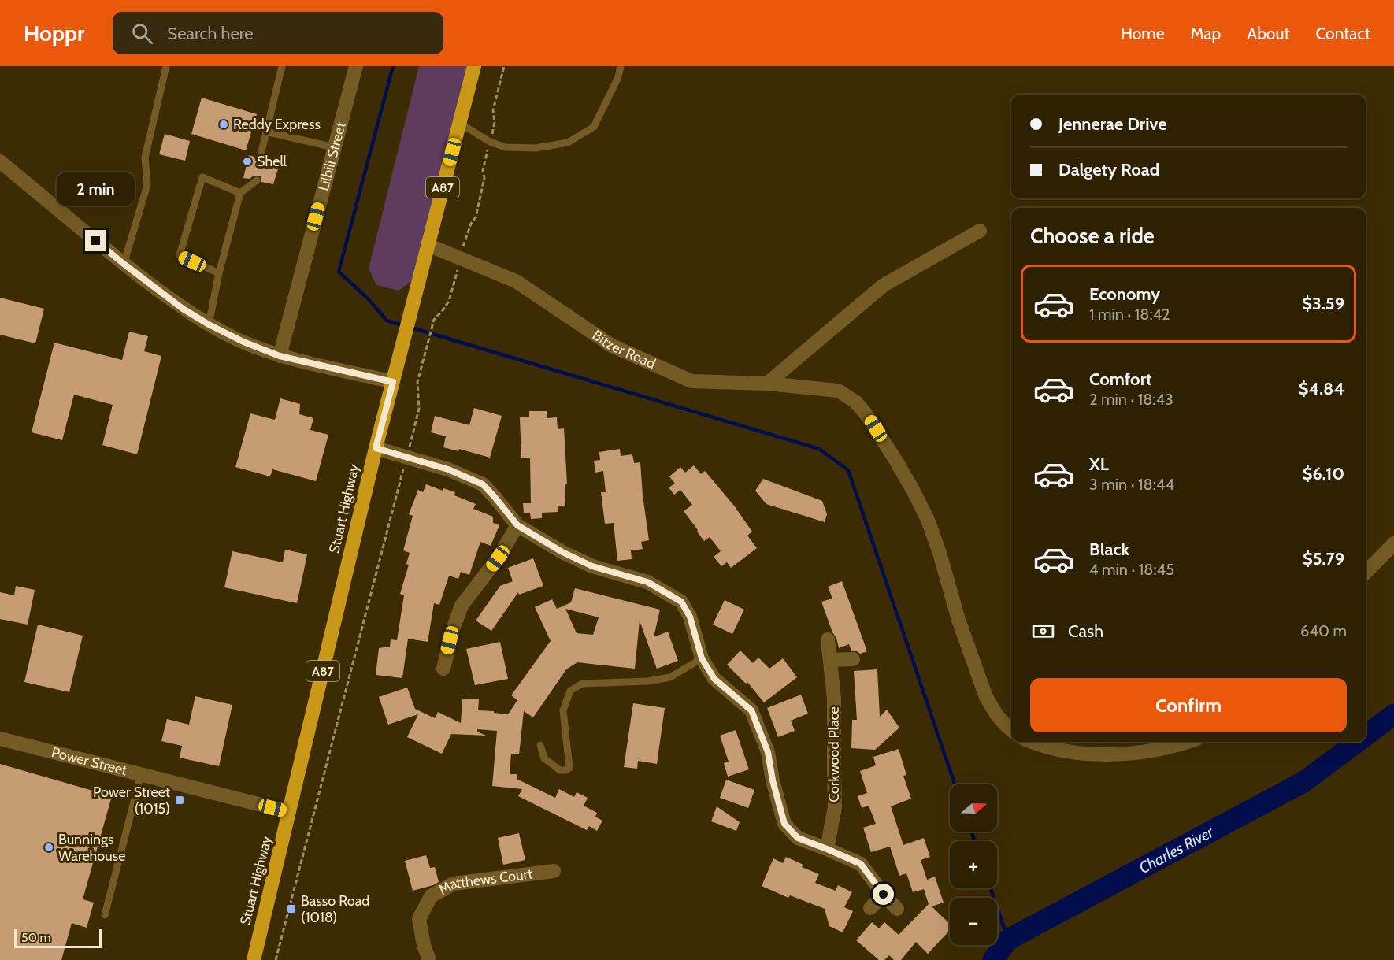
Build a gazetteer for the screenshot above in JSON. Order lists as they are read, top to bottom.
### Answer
{
  "streets": {
    "highway": ["A87", "Stuart Highway"],
    "street": [
      "Lilbili Street",
      "Bitzer Road",
      "Corkwood Place",
      "Power Street",
      "Matthews Court"
    ]
  },
  "crossings": [
    ["Bitzer Road", "Stuart Highway"],
    ["Stuart Highway", "Power Street"]
  ],
  "water": ["Charles River"],
  "places": {
    "other": ["Reddy Express", "Shell", "Bunnings Warehouse"],
    "transit": ["Power Street (1015)", "Basso Road (1018)"]
  },
  "scale_bar": "50 m",
  "north": "right",
  "page": {
    "header": "Hoppr",
    "search": "Search here",
    "nav": [
      "Home",
      "Map",
      "About",
      "Contact"
    ],
    "banner": ["Jennerae Drive", "Dalgety Road"],
    "bubble": "2 min",
    "heading": "Choose a ride",
    "list": [
      {
        "name": "Economy",
        "note": "1 min · 18:42",
        "value": "$3.59"
      },
      {
        "name": "Comfort",
        "note": "2 min · 18:43",
        "value": "$4.84"
      },
      {
        "name": "XL",
        "note": "3 min · 18:44",
        "value": "$6.10"
      },
      {
        "name": "Black",
        "note": "4 min · 18:45",
        "value": "$5.79"
      }
    ],
    "pay": ["Cash", "640 m"],
    "buttons": "Confirm",
    "map_buttons": ["+", "−"],
    "scale": "50 m"
  }
}
